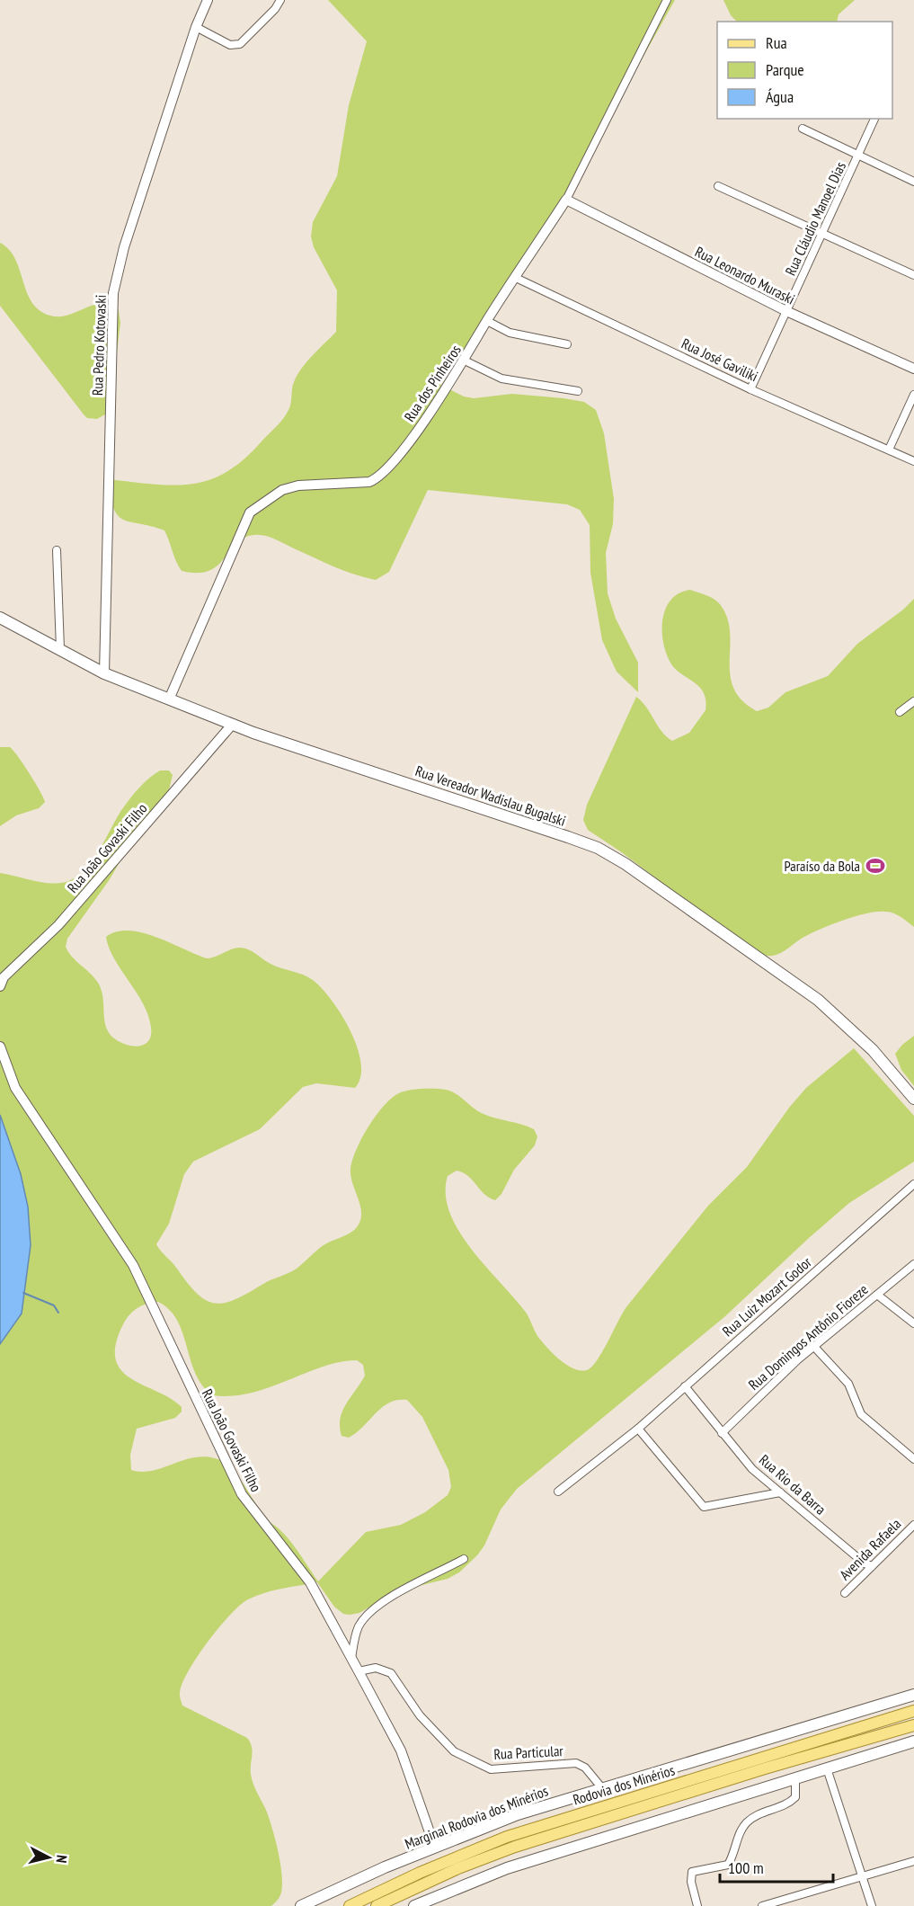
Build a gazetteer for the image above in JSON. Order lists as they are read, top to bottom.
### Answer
{
  "streets": {
    "main road": ["Rua Vereador Wadislau Bugalski", "Rodovia dos Minérios", "Marginal Rodovia dos Minérios"],
    "street": [
      "Rua Cláudio Manoel Dias",
      "Rua Leonardo Muraski",
      "Rua Pedro Kotovaski",
      "Rua José Gaviliki",
      "Rua dos Pinheiros",
      "Rua João Govaski Filho",
      "Rua Luiz Mozart Godor",
      "Rua Domingos Antônio Fioreze",
      "Rua Rio da Barra",
      "Avenida Rafaela",
      "Rua Particular"
    ]
  },
  "crossings": [
    ["Rua Cláudio Manoel Dias", "Rua Leonardo Muraski"],
    ["Rua Cláudio Manoel Dias", "Rua José Gaviliki"],
    ["Rua Leonardo Muraski", "Rua dos Pinheiros"],
    ["Rua Pedro Kotovaski", "Rua Vereador Wadislau Bugalski"],
    ["Rua José Gaviliki", "Rua dos Pinheiros"],
    ["Rua dos Pinheiros", "Rua Vereador Wadislau Bugalski"],
    ["Rua Vereador Wadislau Bugalski", "Rua João Govaski Filho"],
    ["Rua João Govaski Filho", "Rua Particular"],
    ["Rua João Govaski Filho", "Marginal Rodovia dos Minérios"],
    ["Rua Luiz Mozart Godor", "Rua Rio da Barra"],
    ["Rua Domingos Antônio Fioreze", "Rua Rio da Barra"],
    ["Rua Rio da Barra", "Avenida Rafaela"],
    ["Rua Particular", "Marginal Rodovia dos Minérios"]
  ],
  "places": {
    "sports": ["Paraíso da Bola"]
  },
  "legend": ["Rua", "Parque", "Água"],
  "scale_bar": "100 m",
  "north": "right"
}
